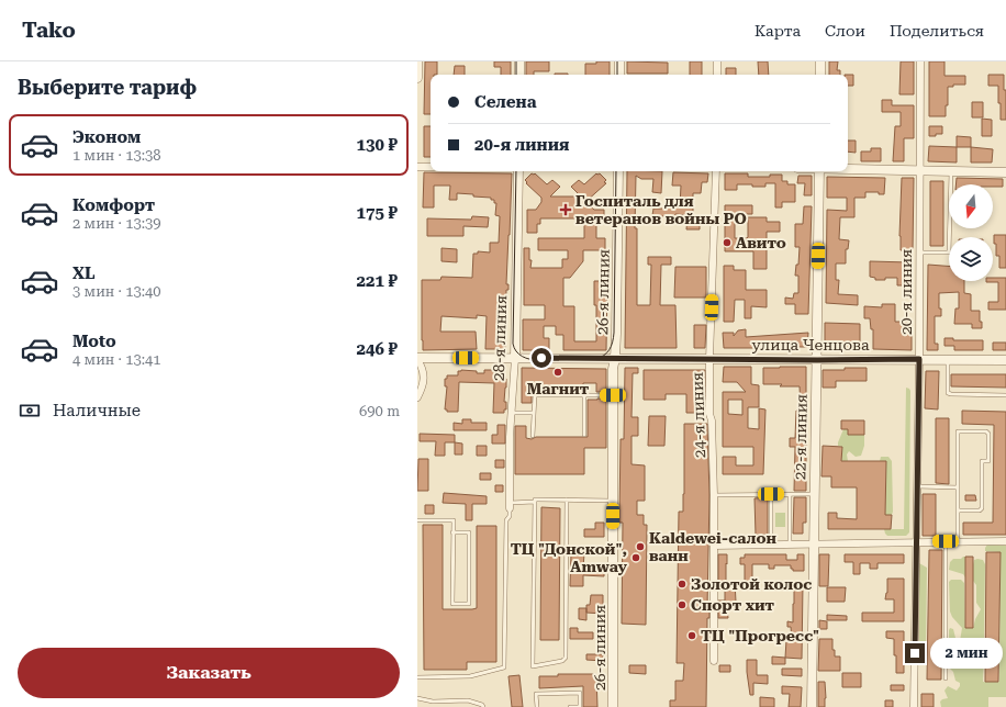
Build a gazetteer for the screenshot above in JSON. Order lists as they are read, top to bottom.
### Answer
{
  "streets": {
    "street": [
      "26-я линия",
      "20-я линия",
      "28-я линия",
      "улица Ченцова",
      "24-я линия",
      "22-я линия"
    ]
  },
  "crossings": [
    ["26-я линия", "улица Ченцова"],
    ["20-я линия", "улица Ченцова"],
    ["28-я линия", "улица Ченцова"],
    ["улица Ченцова", "24-я линия"],
    ["улица Ченцова", "22-я линия"]
  ],
  "places": {
    "health": ["Госпиталь для ветеранов войны РО"],
    "other": [
      "Авито",
      "Магнит",
      "Kaldewei-салон ванн",
      "ТЦ \"Донской\", Amway",
      "Золотой колос",
      "Спорт хит",
      "ТЦ \"Прогресс\""
    ]
  },
  "north": "bottom",
  "page": {
    "header": "Tako",
    "nav": ["Карта", "Слои", "Поделиться"],
    "heading": "Выберите тариф",
    "banner": ["Селена", "20-я линия"],
    "list": [
      {
        "name": "Эконом",
        "note": "1 мин · 13:38",
        "value": "130 ₽"
      },
      {
        "name": "Комфорт",
        "note": "2 мин · 13:39",
        "value": "175 ₽"
      },
      {
        "name": "XL",
        "note": "3 мин · 13:40",
        "value": "221 ₽"
      },
      {
        "name": "Moto",
        "note": "4 мин · 13:41",
        "value": "246 ₽"
      }
    ],
    "pay": ["Наличные", "690 m"],
    "bubble": "2 мин",
    "buttons": "Заказать"
  }
}
